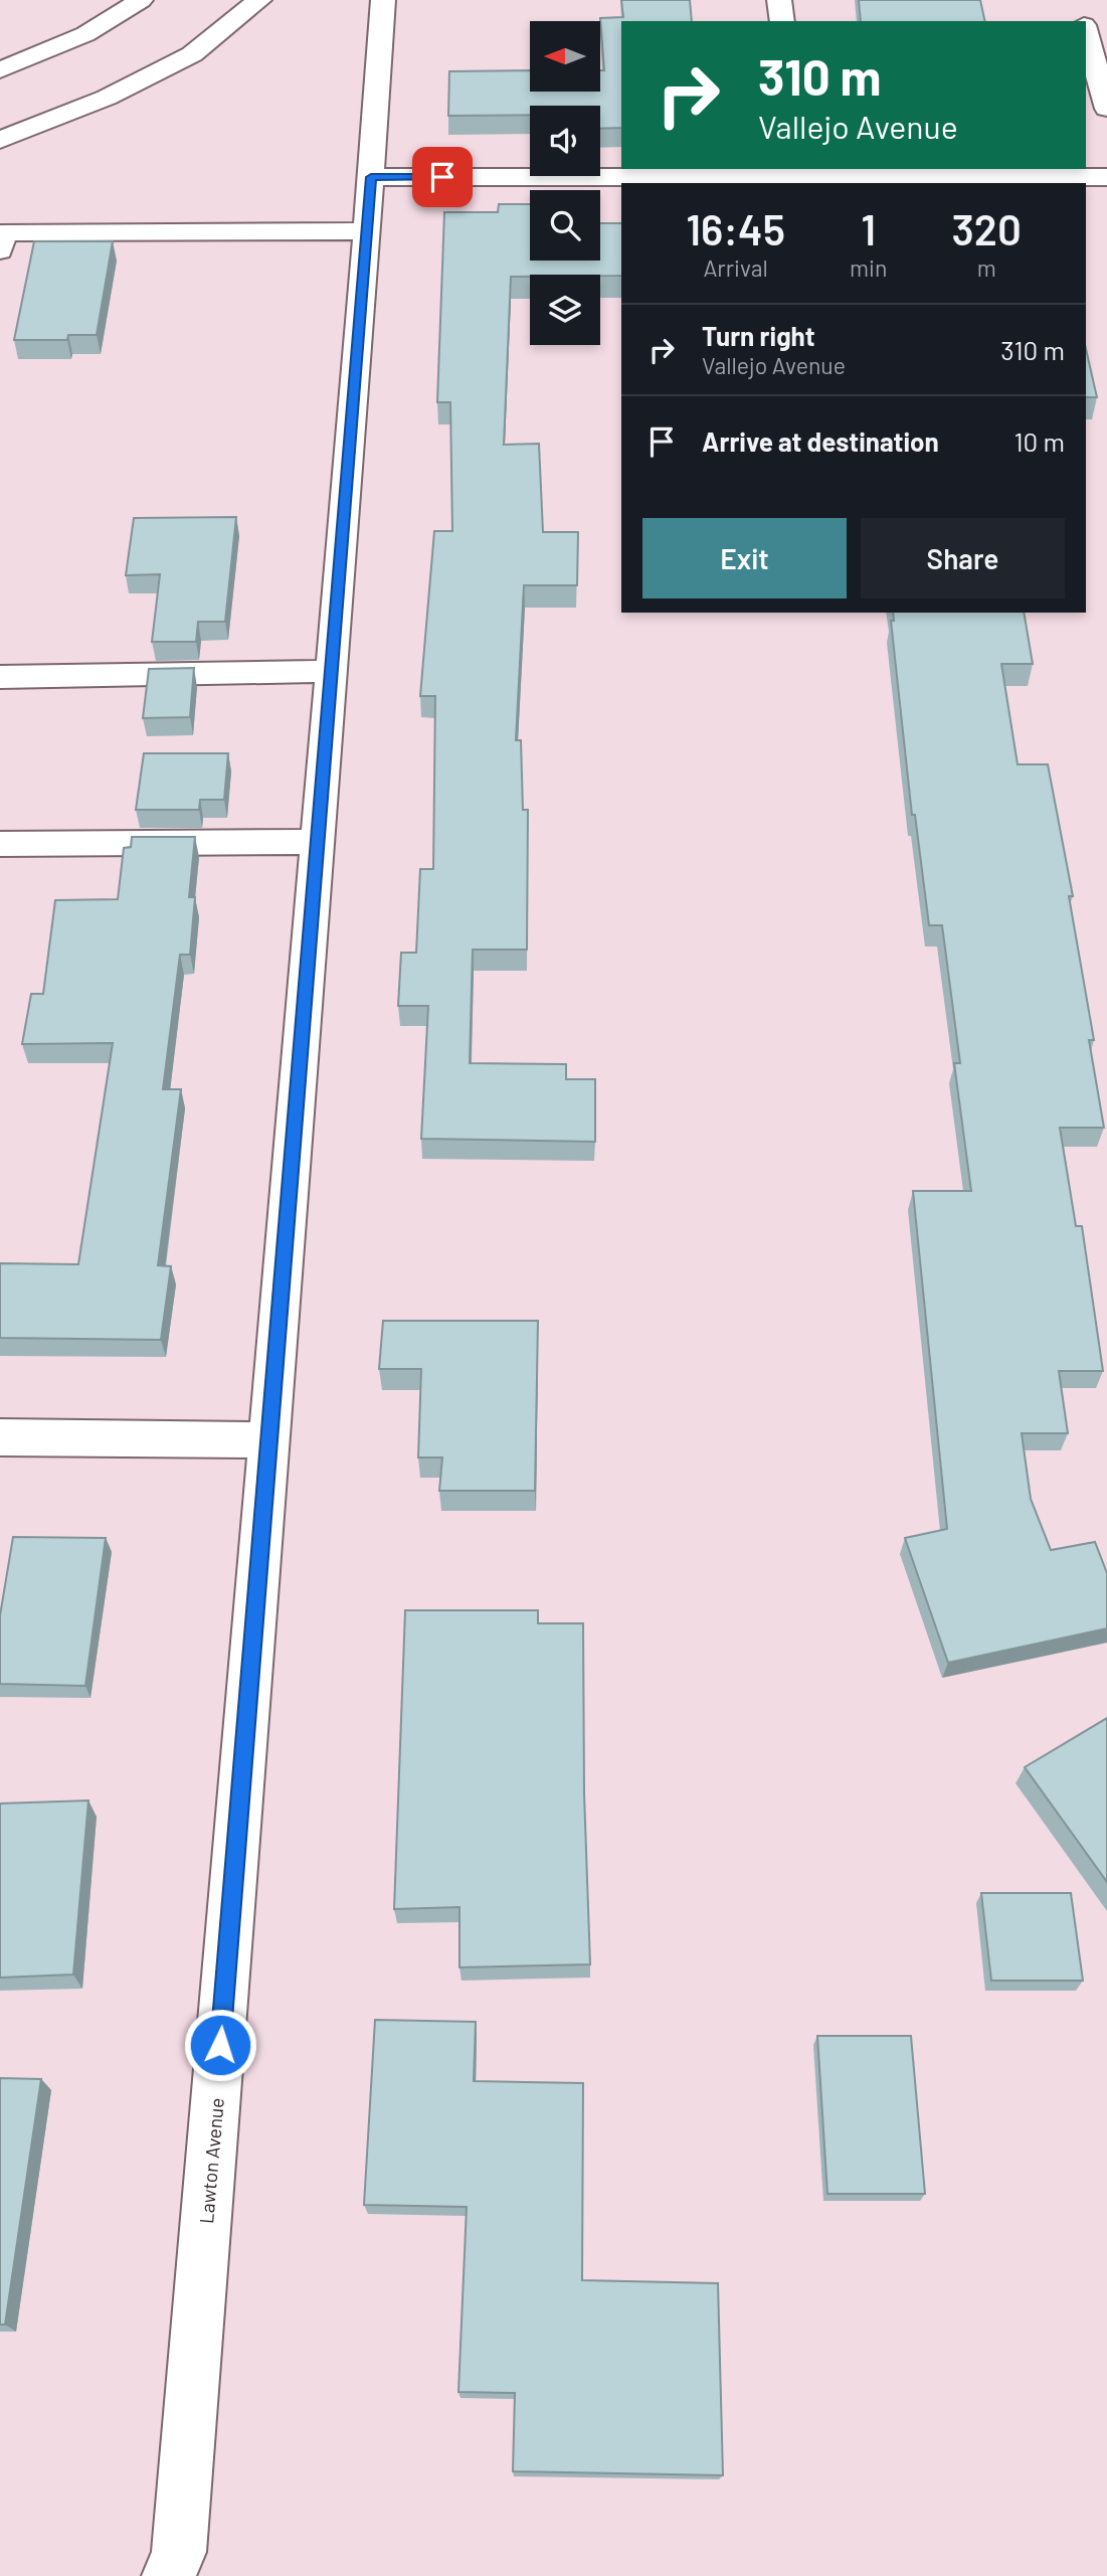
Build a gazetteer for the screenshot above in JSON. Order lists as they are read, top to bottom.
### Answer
{
  "streets": {
    "street": ["Lawton Avenue"]
  },
  "north": "left",
  "page": {
    "turn": ["310 m", "Vallejo Avenue"],
    "eta": [
      "16:45",
      "Arrival",
      "1",
      "min",
      "320",
      "m"
    ],
    "list": [
      {
        "name": "Turn right",
        "note": "Vallejo Avenue",
        "value": "310 m"
      },
      {
        "name": "Arrive at destination",
        "value": "10 m"
      }
    ],
    "buttons": ["Exit", "Share"]
  }
}
